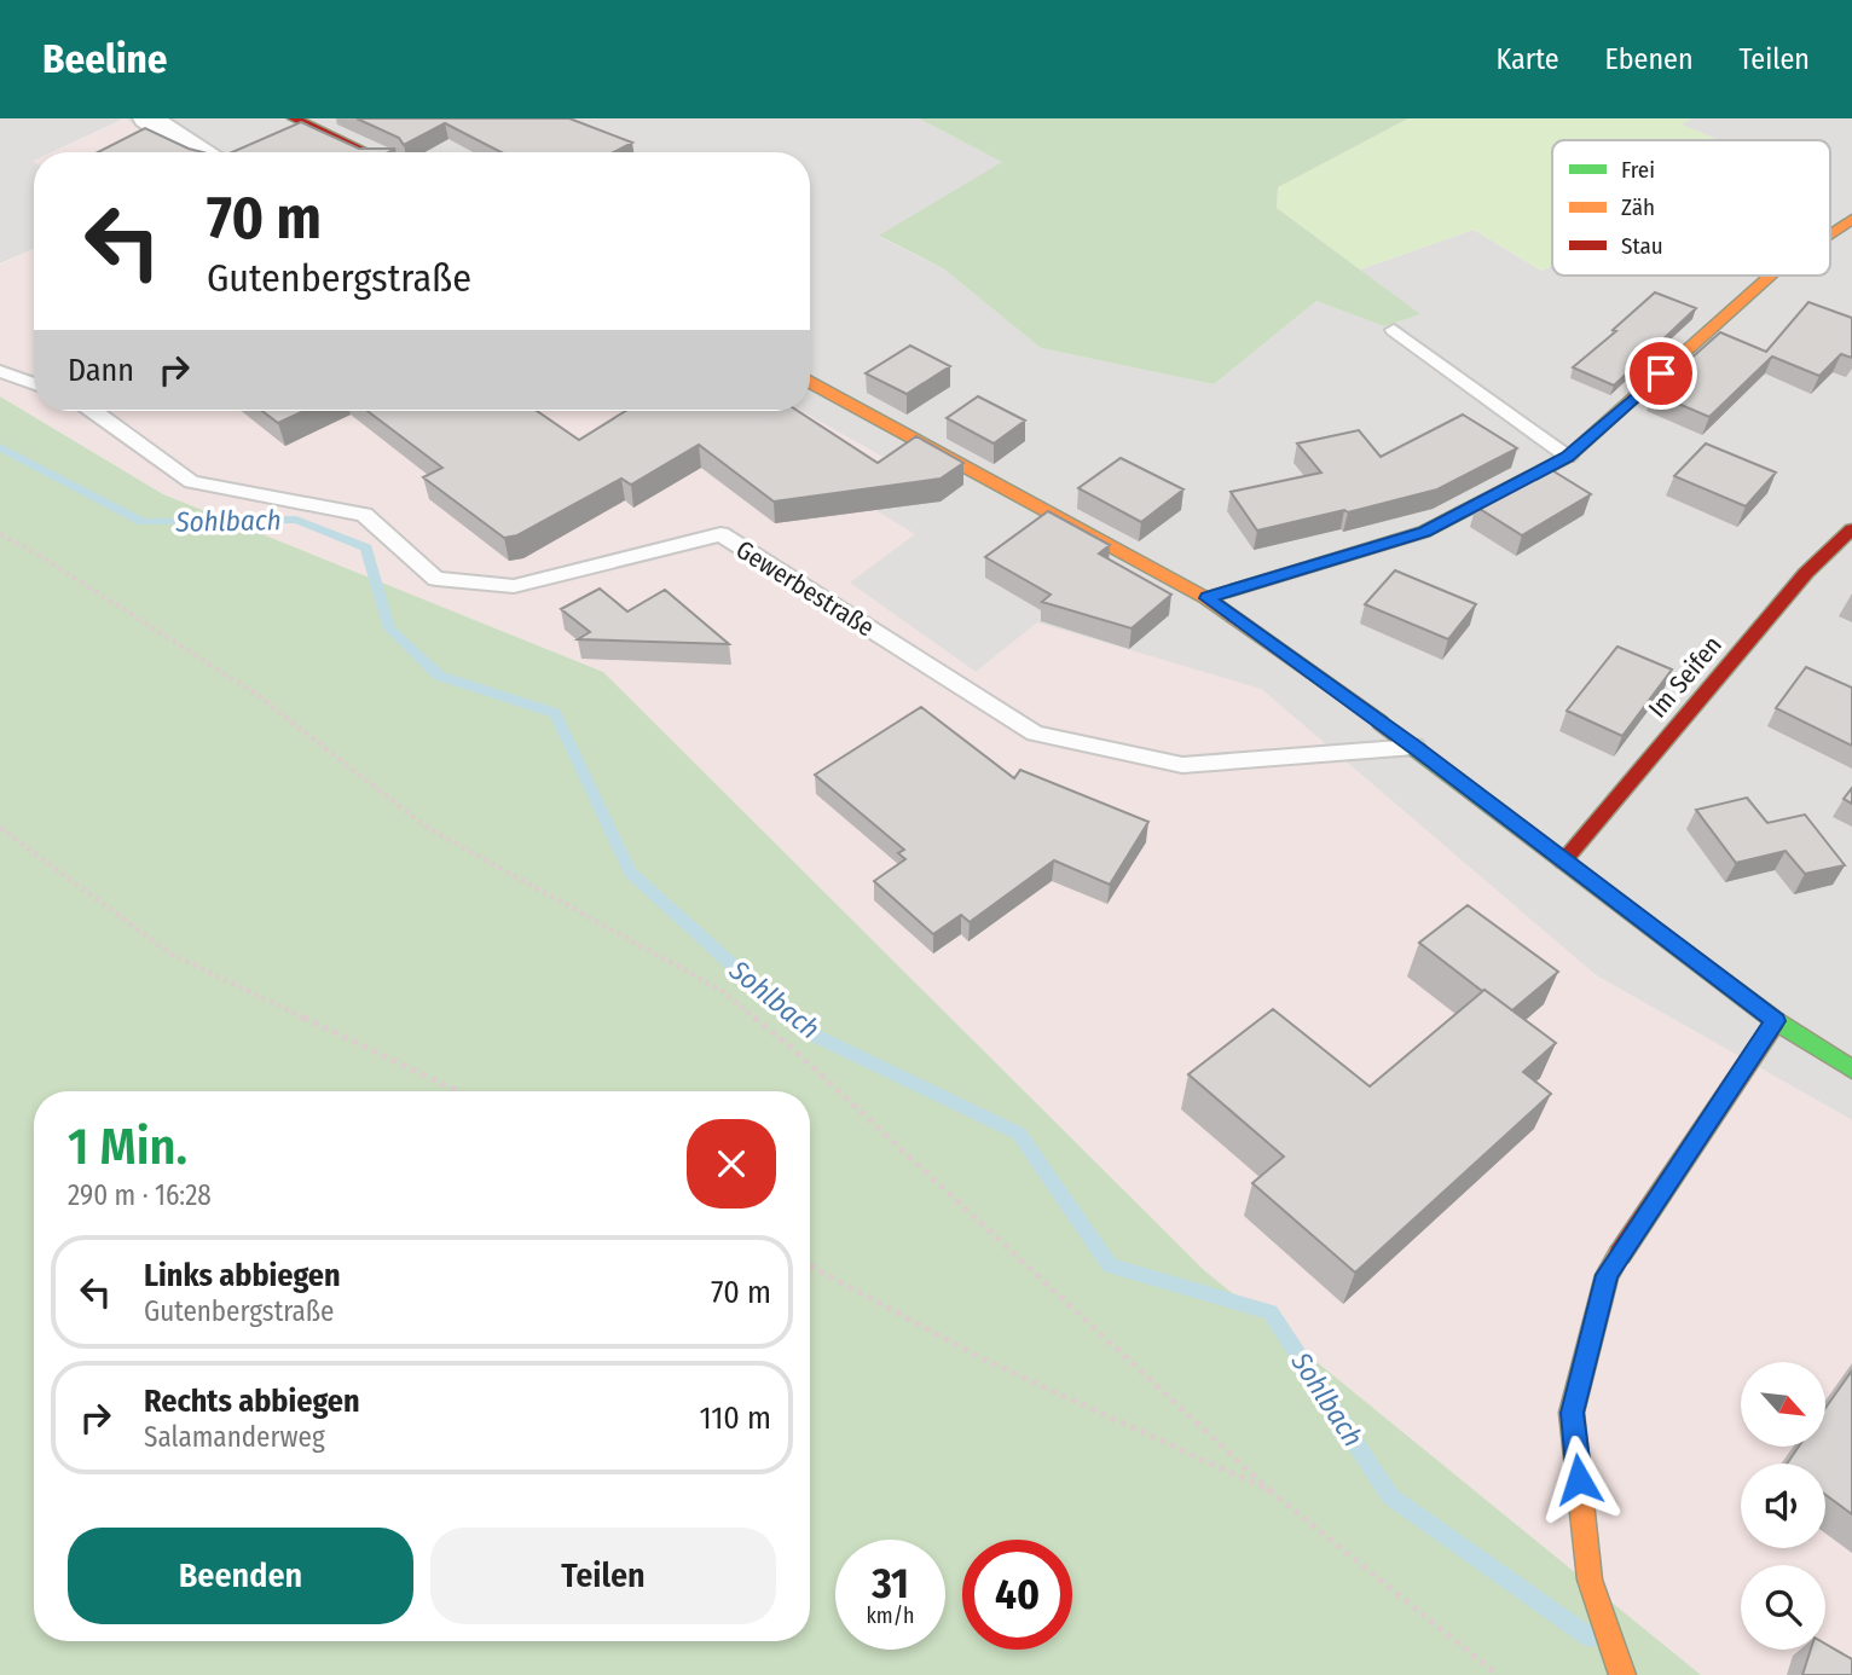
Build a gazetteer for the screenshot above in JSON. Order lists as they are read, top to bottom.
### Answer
{
  "streets": {
    "street": ["Im Seifen"],
    "lane": ["Gewerbestraße"]
  },
  "water": ["Sohlbach"],
  "legend": ["Frei", "Zäh", "Stau"],
  "north": "bottom right",
  "page": {
    "header": "Beeline",
    "nav": ["Karte", "Ebenen", "Teilen"],
    "turn": ["70 m", "Gutenbergstraße"],
    "then": "Dann",
    "heading": ["1 Min.", "290 m · 16:28"],
    "list": [
      {
        "name": "Links abbiegen",
        "note": "Gutenbergstraße",
        "value": "70 m"
      },
      {
        "name": "Rechts abbiegen",
        "note": "Salamanderweg",
        "value": "110 m"
      }
    ],
    "buttons": ["Beenden", "Teilen"],
    "speed": "31 km/h",
    "limit": "40"
  }
}
